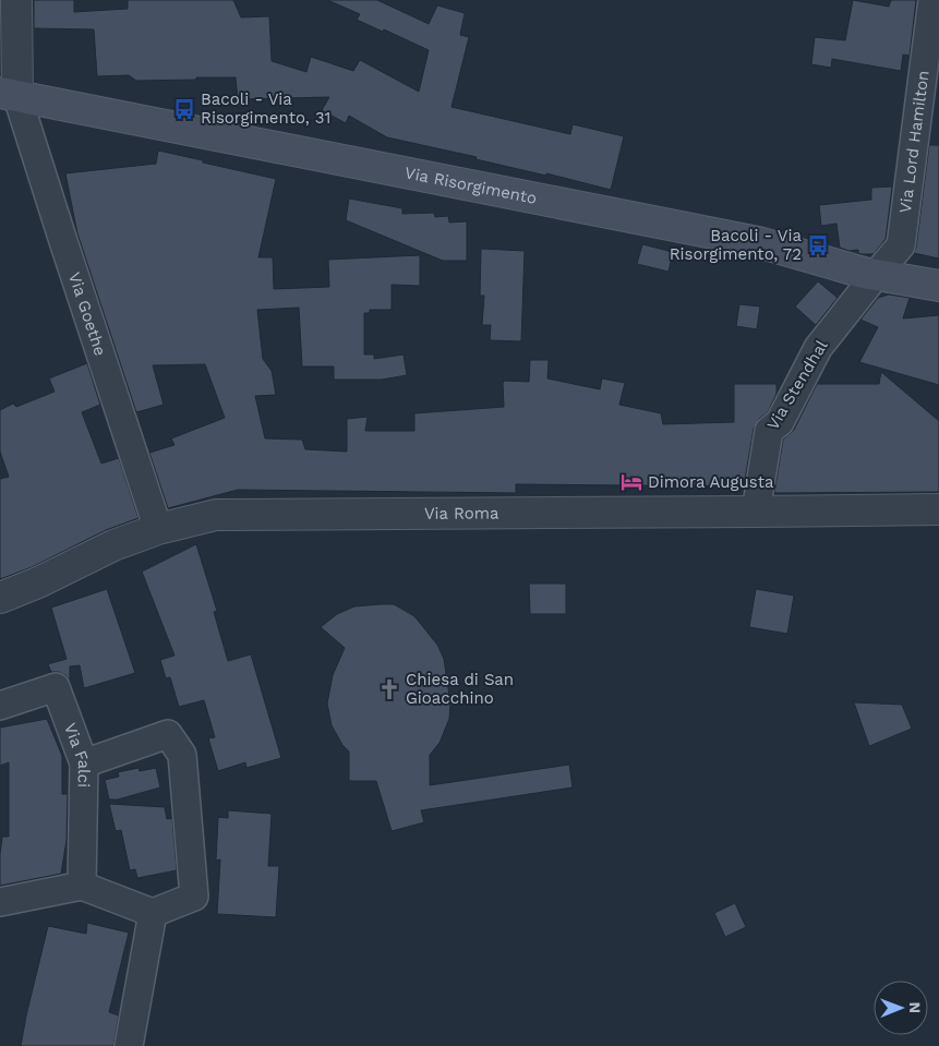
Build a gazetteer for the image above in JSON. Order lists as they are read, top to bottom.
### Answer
{
  "streets": {
    "main road": ["Via Risorgimento"],
    "street": [
      "Via Lord Hamilton",
      "Via Goethe",
      "Via Stendhal",
      "Via Roma",
      "Via Falci"
    ]
  },
  "crossings": [
    ["Via Lord Hamilton", "Via Risorgimento"],
    ["Via Lord Hamilton", "Via Stendhal"],
    ["Via Risorgimento", "Via Goethe"],
    ["Via Risorgimento", "Via Stendhal"],
    ["Via Goethe", "Via Roma"],
    ["Via Stendhal", "Via Roma"]
  ],
  "places": {
    "bus stop": ["Bacoli - Via Risorgimento, 31", "Bacoli - Via Risorgimento, 72"],
    "hotel": ["Dimora Augusta"],
    "church": ["Chiesa di San Gioacchino"]
  },
  "north": "right"
}
